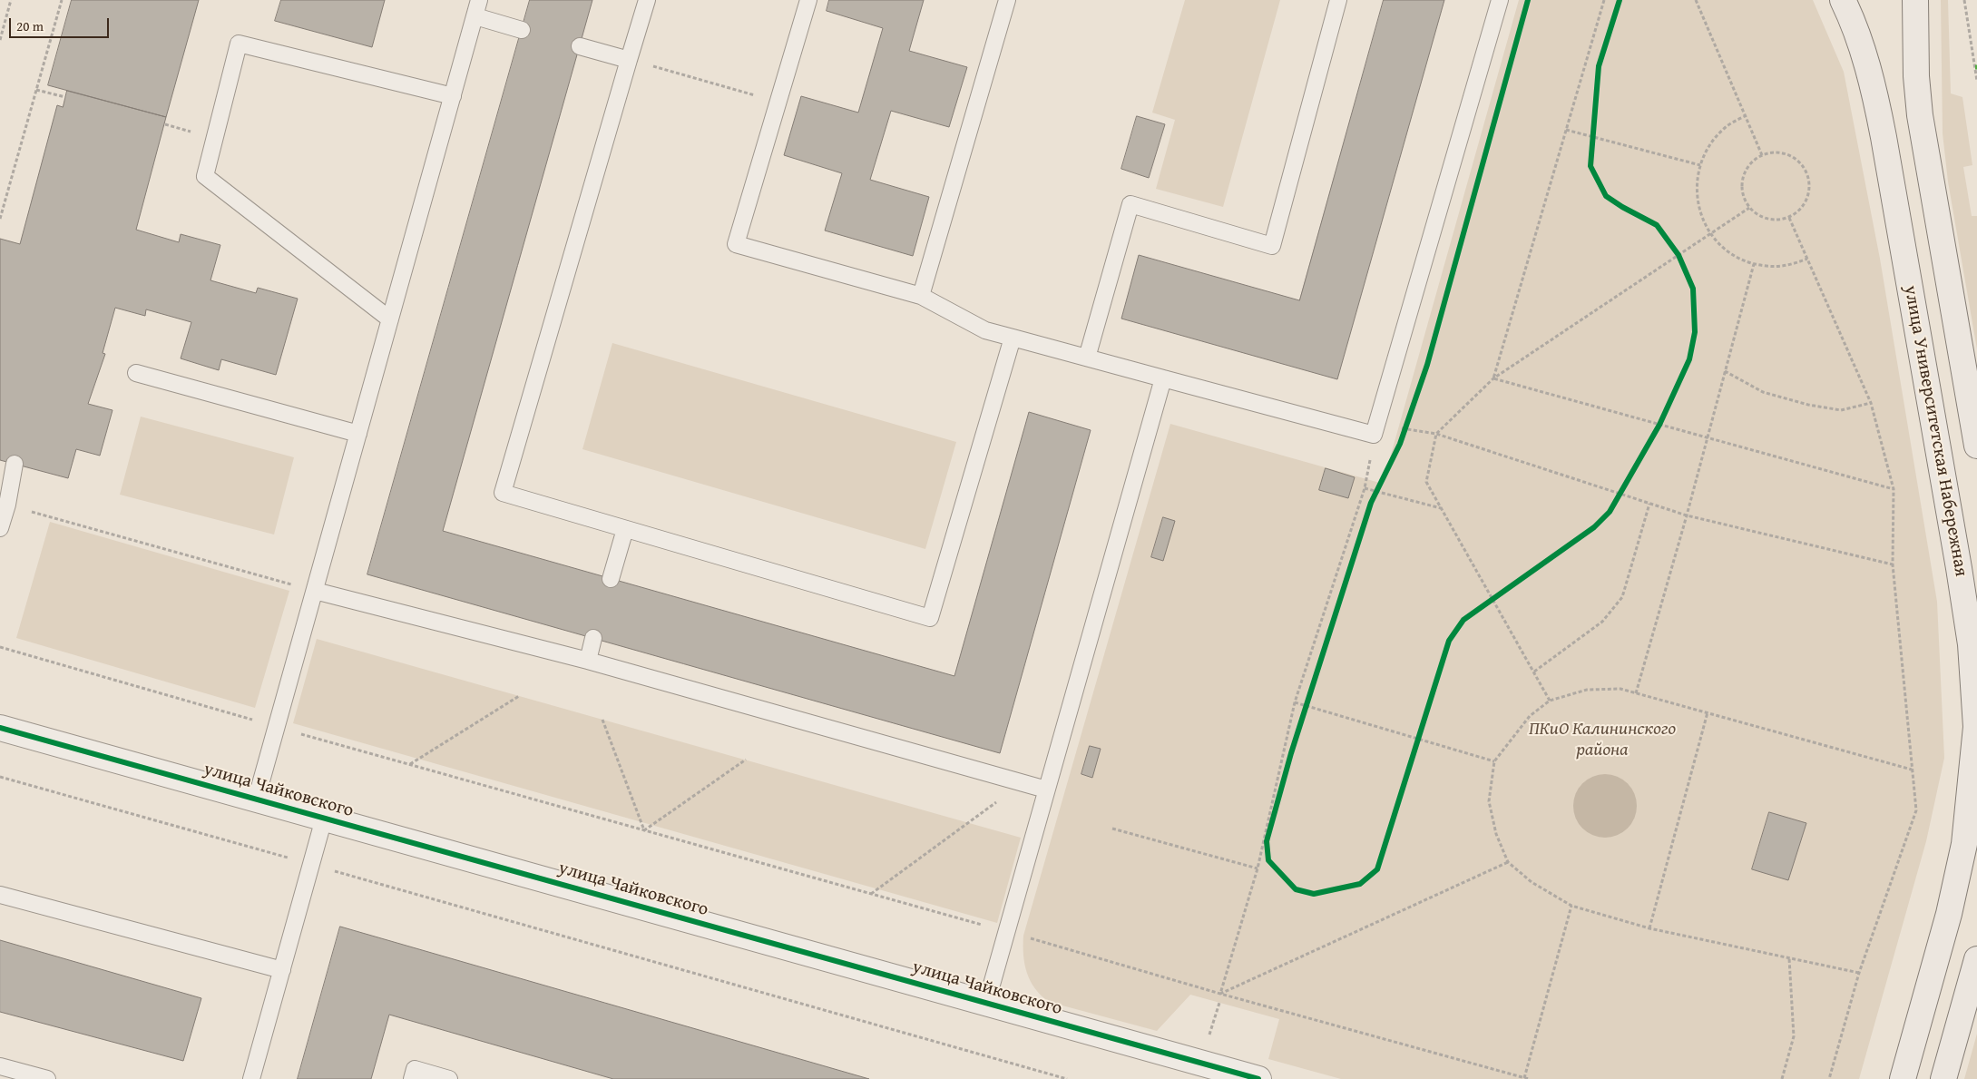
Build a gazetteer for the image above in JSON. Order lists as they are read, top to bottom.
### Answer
{
  "streets": {
    "main road": ["улица Университетская Набережная"],
    "street": ["улица Чайковского"]
  },
  "parks": ["ПКиО Калининского района"],
  "scale_bar": "20 m"
}
